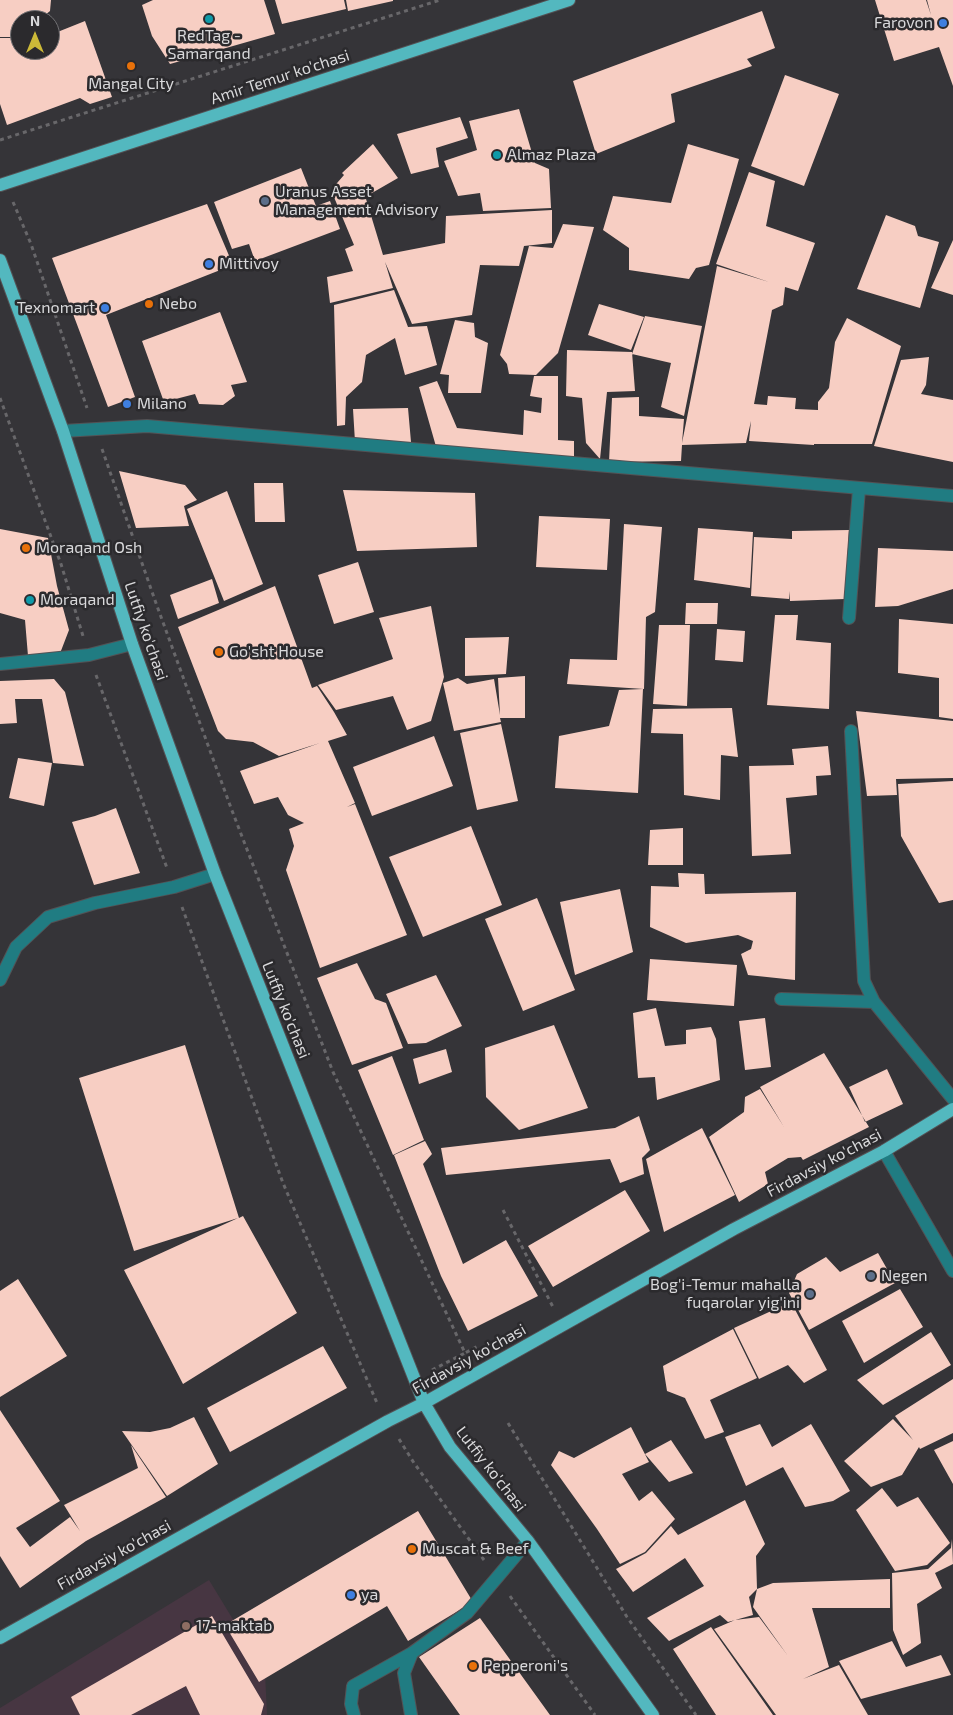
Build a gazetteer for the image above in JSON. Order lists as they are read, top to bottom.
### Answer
{
  "streets": {
    "main road": ["Amir Temur ko'chasi", "Lutfiy ko'chasi", "Firdavsiy ko'chasi"]
  },
  "crossings": [
    ["Lutfiy ko'chasi", "Firdavsiy ko'chasi"]
  ],
  "places": [
    "RedTag - Samarqand",
    "Farovon",
    "Mangal City",
    "Almaz Plaza",
    "Uranus Asset Management Advisory",
    "Mittivoy",
    "Nebo",
    "Texnomart",
    "Milano",
    "Moraqand Osh",
    "Moraqand",
    "Go'sht House",
    "Negen",
    "Bog'i-Temur mahalla fuqarolar yig'ini",
    "Muscat & Beef",
    "ya",
    "17-maktab",
    "Pepperoni's"
  ],
  "north": "top"
}
